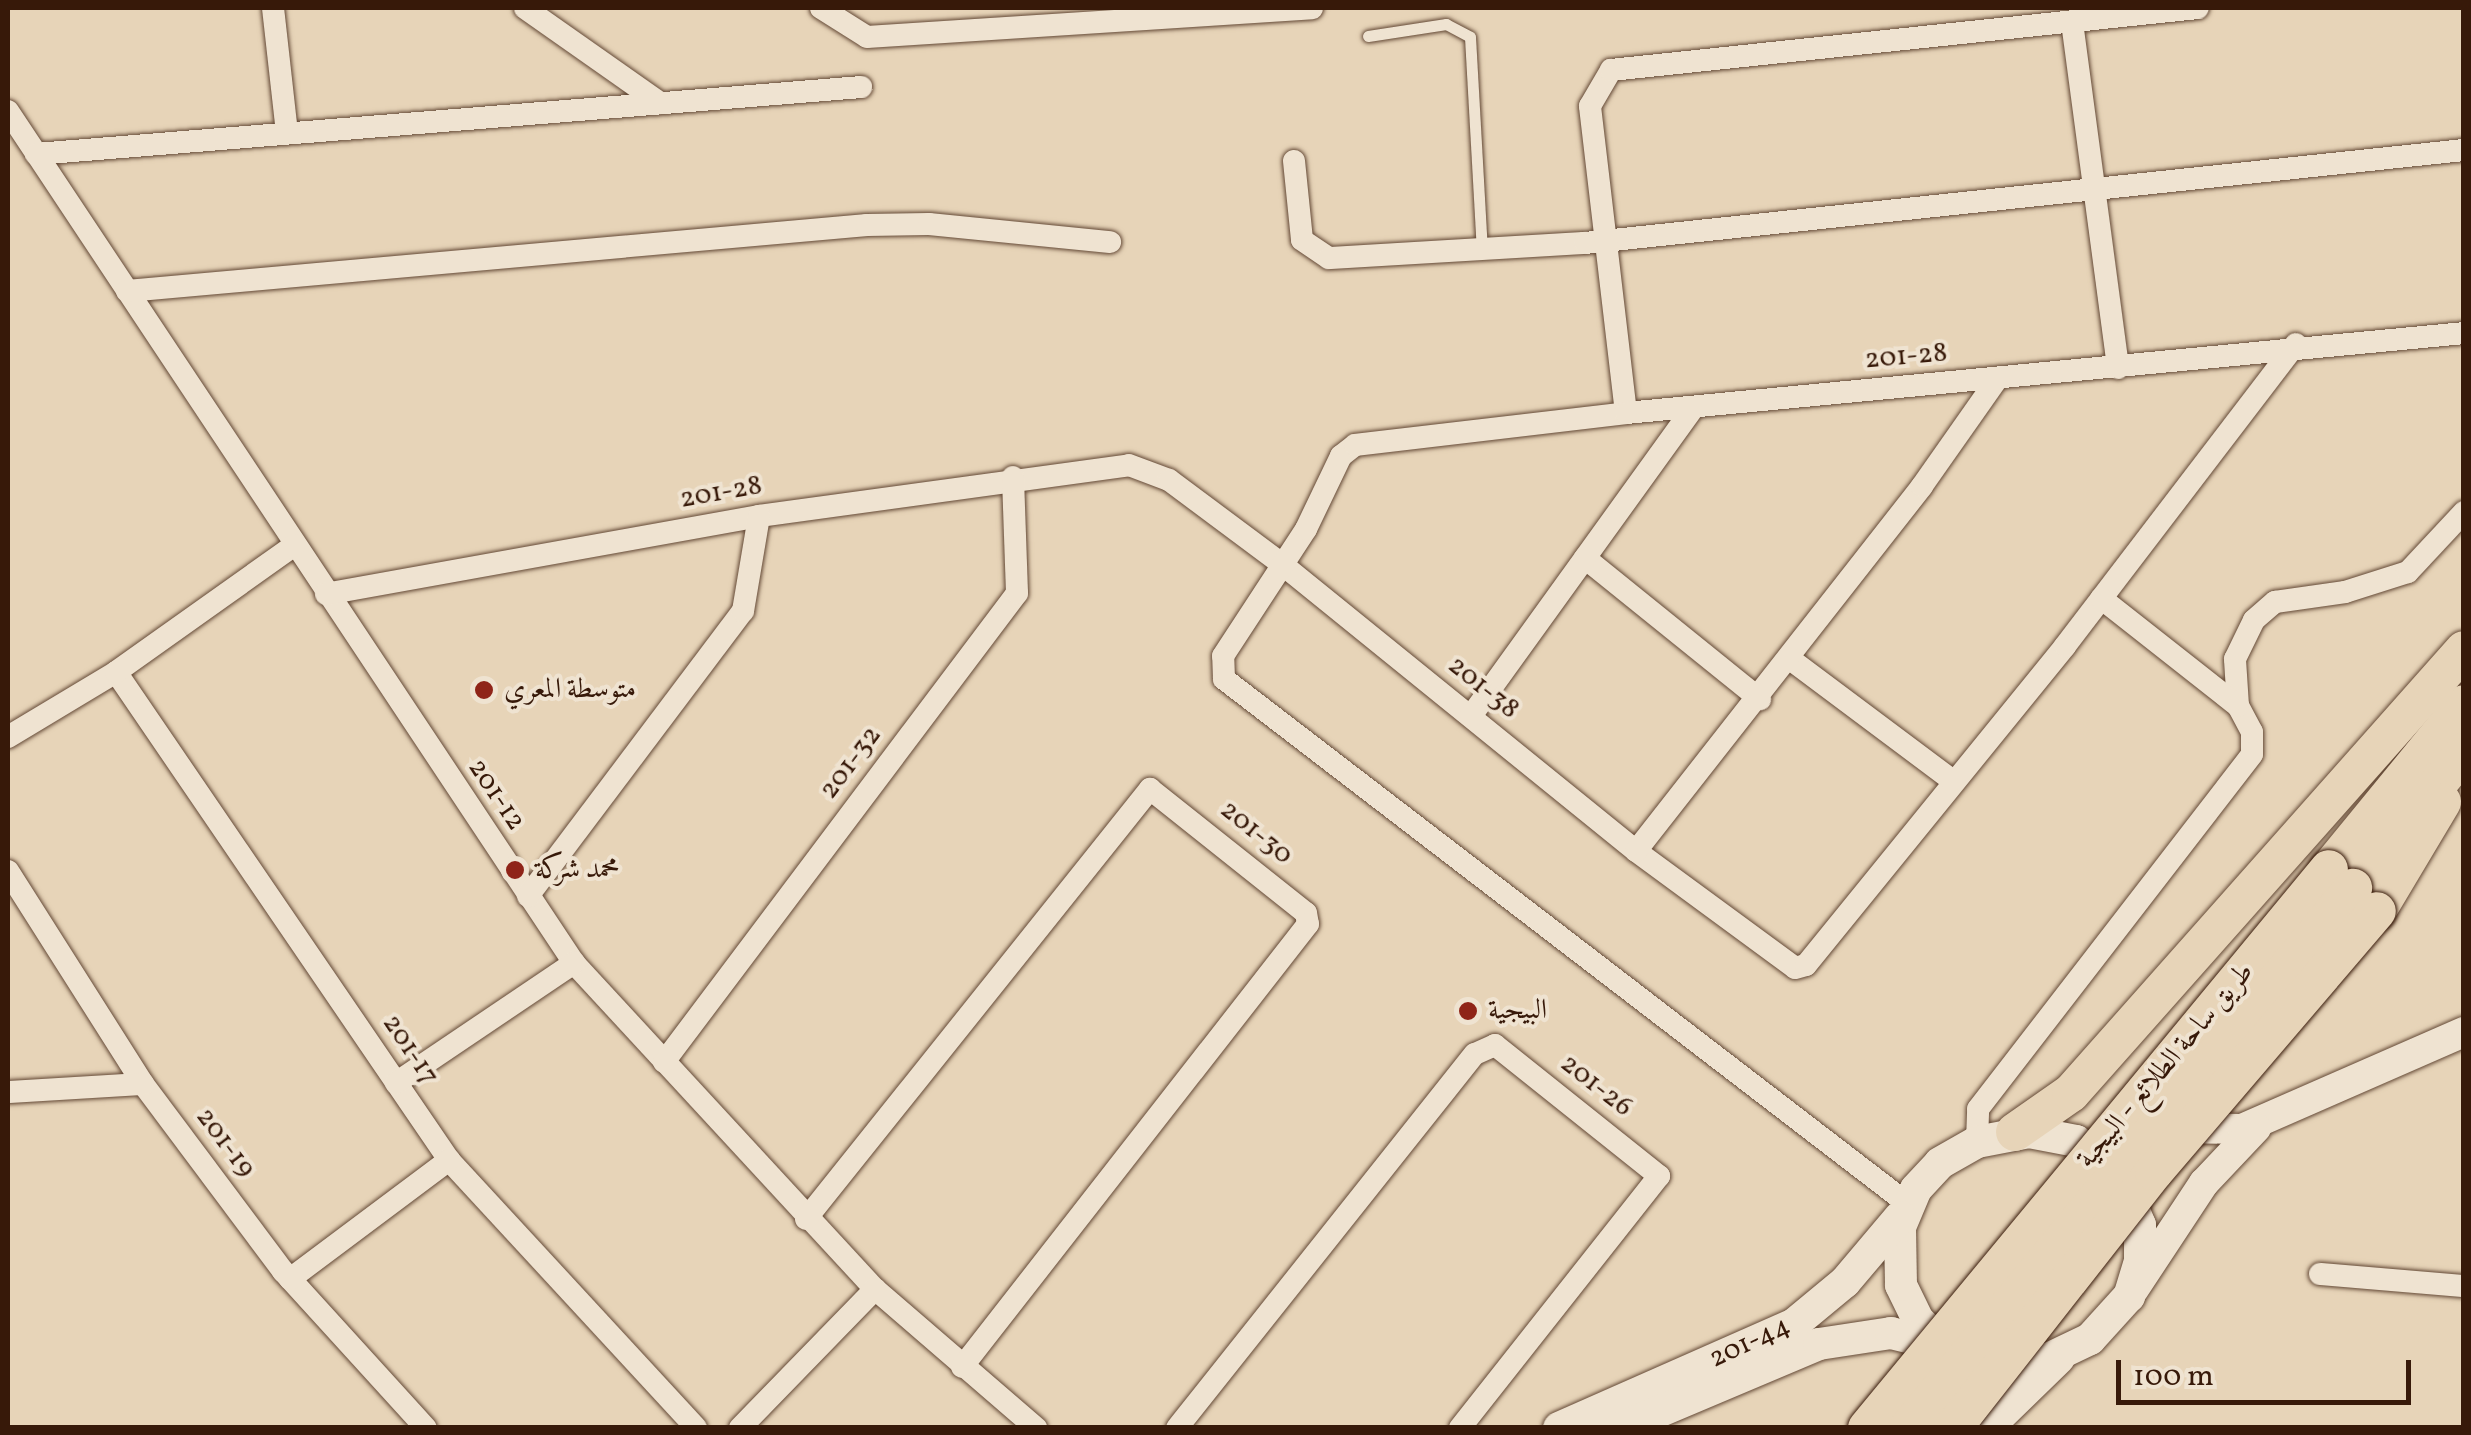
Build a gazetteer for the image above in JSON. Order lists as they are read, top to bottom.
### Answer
{
  "streets": {
    "main road": ["طريق ساحة الطلائع - البيجية", "201-44"],
    "street": [
      "201-28",
      "201-38",
      "201-32",
      "201-12",
      "201-30",
      "201-17",
      "201-26",
      "201-19"
    ]
  },
  "crossings": [
    ["201-28", "201-38"],
    ["201-28", "201-32"],
    ["201-28", "201-12"],
    ["201-32", "201-12"],
    ["201-12", "201-30"]
  ],
  "places": ["متوسطة المعري", "محمد شركة", "البيجية"],
  "scale_bar": "100 m"
}
